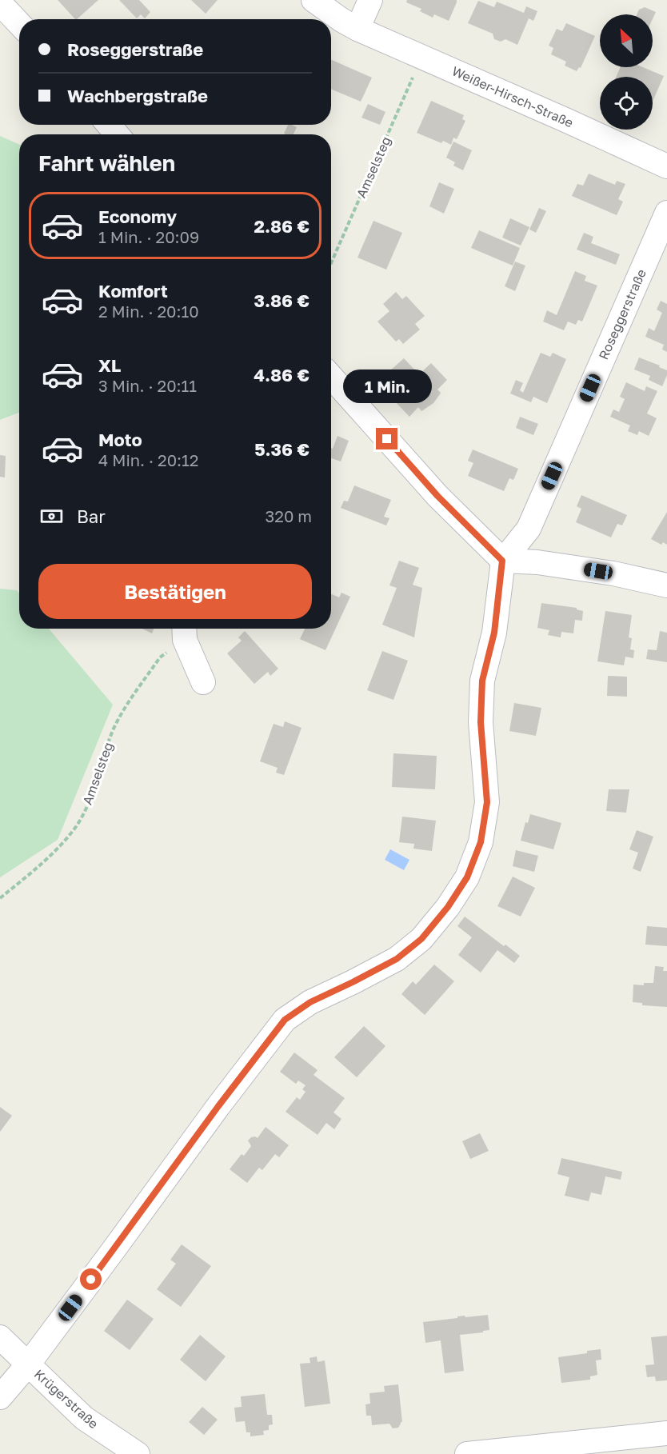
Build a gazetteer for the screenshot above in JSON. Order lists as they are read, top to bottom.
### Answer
{
  "streets": {
    "street": ["Weißer-Hirsch-Straße", "Roseggerstraße", "Krügerstraße"],
    "path": ["Amselsteg"]
  },
  "crossings": [
    ["Weißer-Hirsch-Straße", "Amselsteg"]
  ],
  "north": "top left",
  "page": {
    "banner": ["Roseggerstraße", "Wachbergstraße"],
    "heading": "Fahrt wählen",
    "list": [
      {
        "name": "Economy",
        "note": "1 Min. · 20:09",
        "value": "2.86 €"
      },
      {
        "name": "Komfort",
        "note": "2 Min. · 20:10",
        "value": "3.86 €"
      },
      {
        "name": "XL",
        "note": "3 Min. · 20:11",
        "value": "4.86 €"
      },
      {
        "name": "Moto",
        "note": "4 Min. · 20:12",
        "value": "5.36 €"
      }
    ],
    "bubble": "1 Min.",
    "pay": ["Bar", "320 m"],
    "buttons": "Bestätigen"
  }
}
